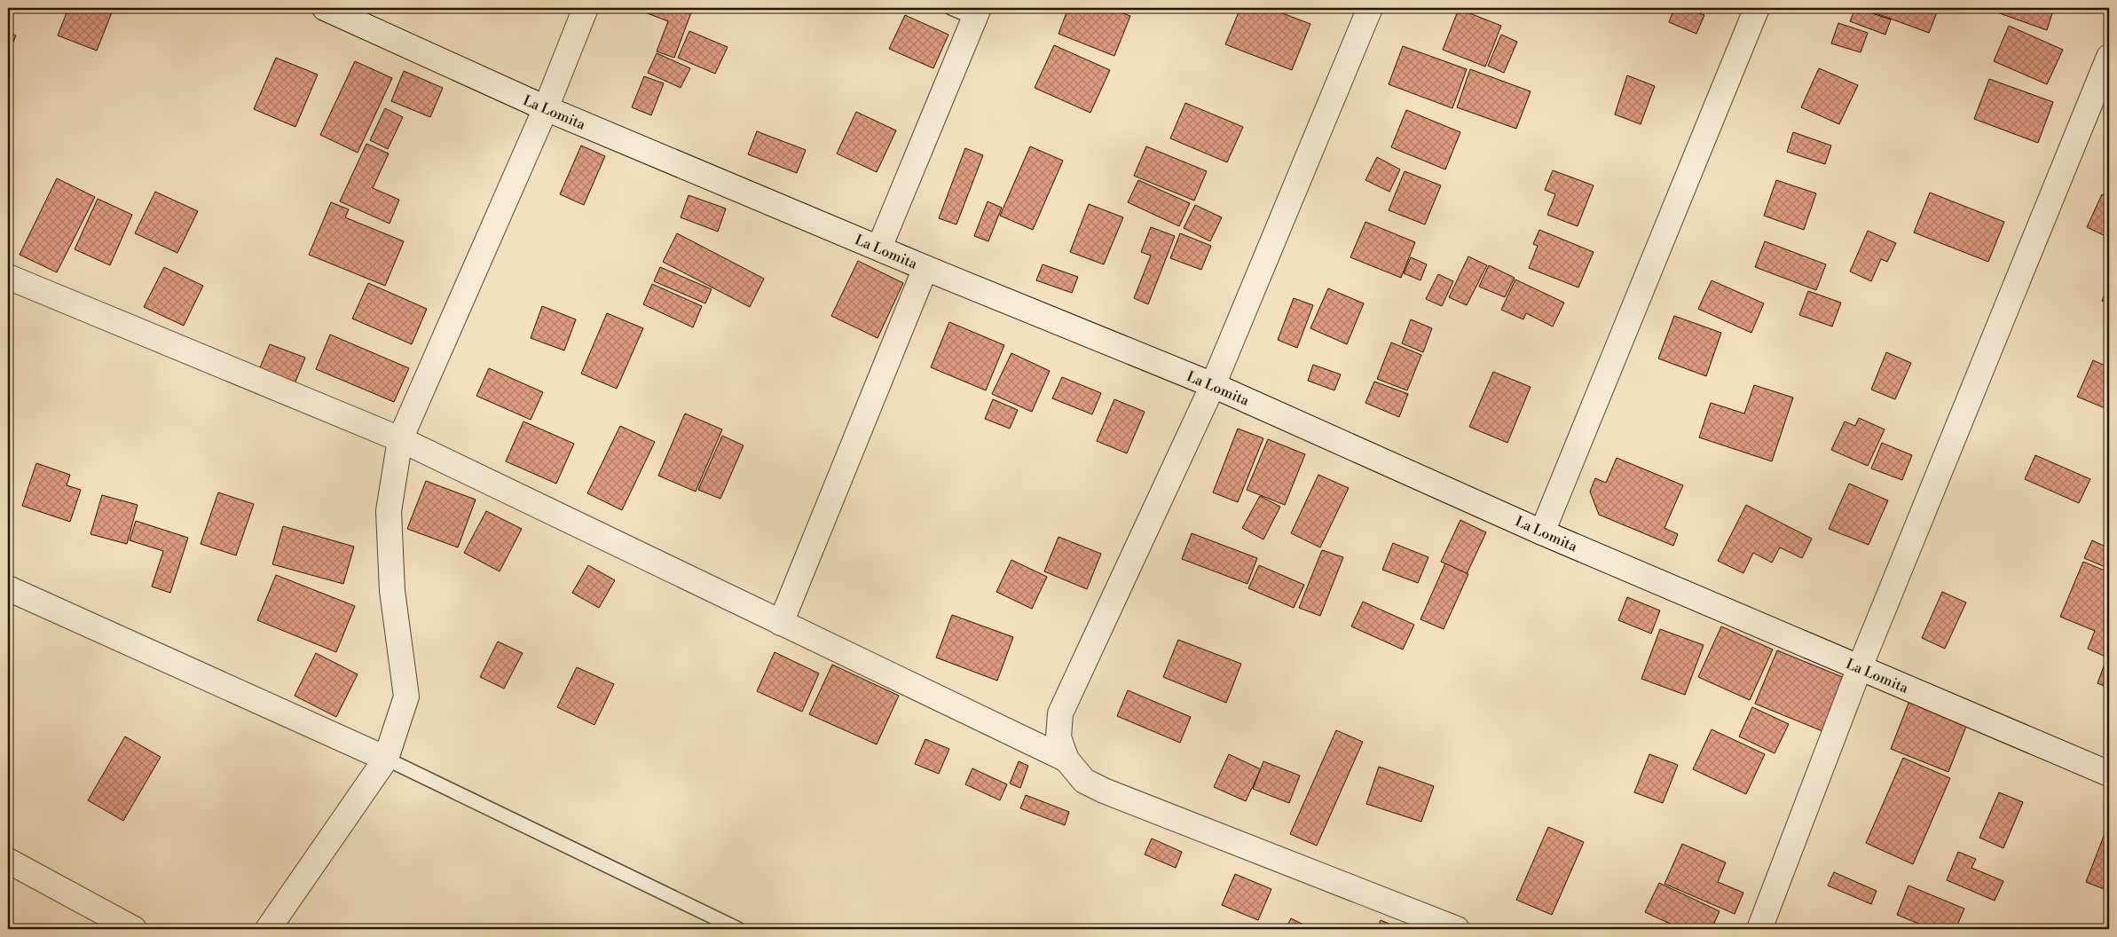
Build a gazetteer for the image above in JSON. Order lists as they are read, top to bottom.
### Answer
{
  "streets": {
    "street": ["La Lomita"]
  }
}
